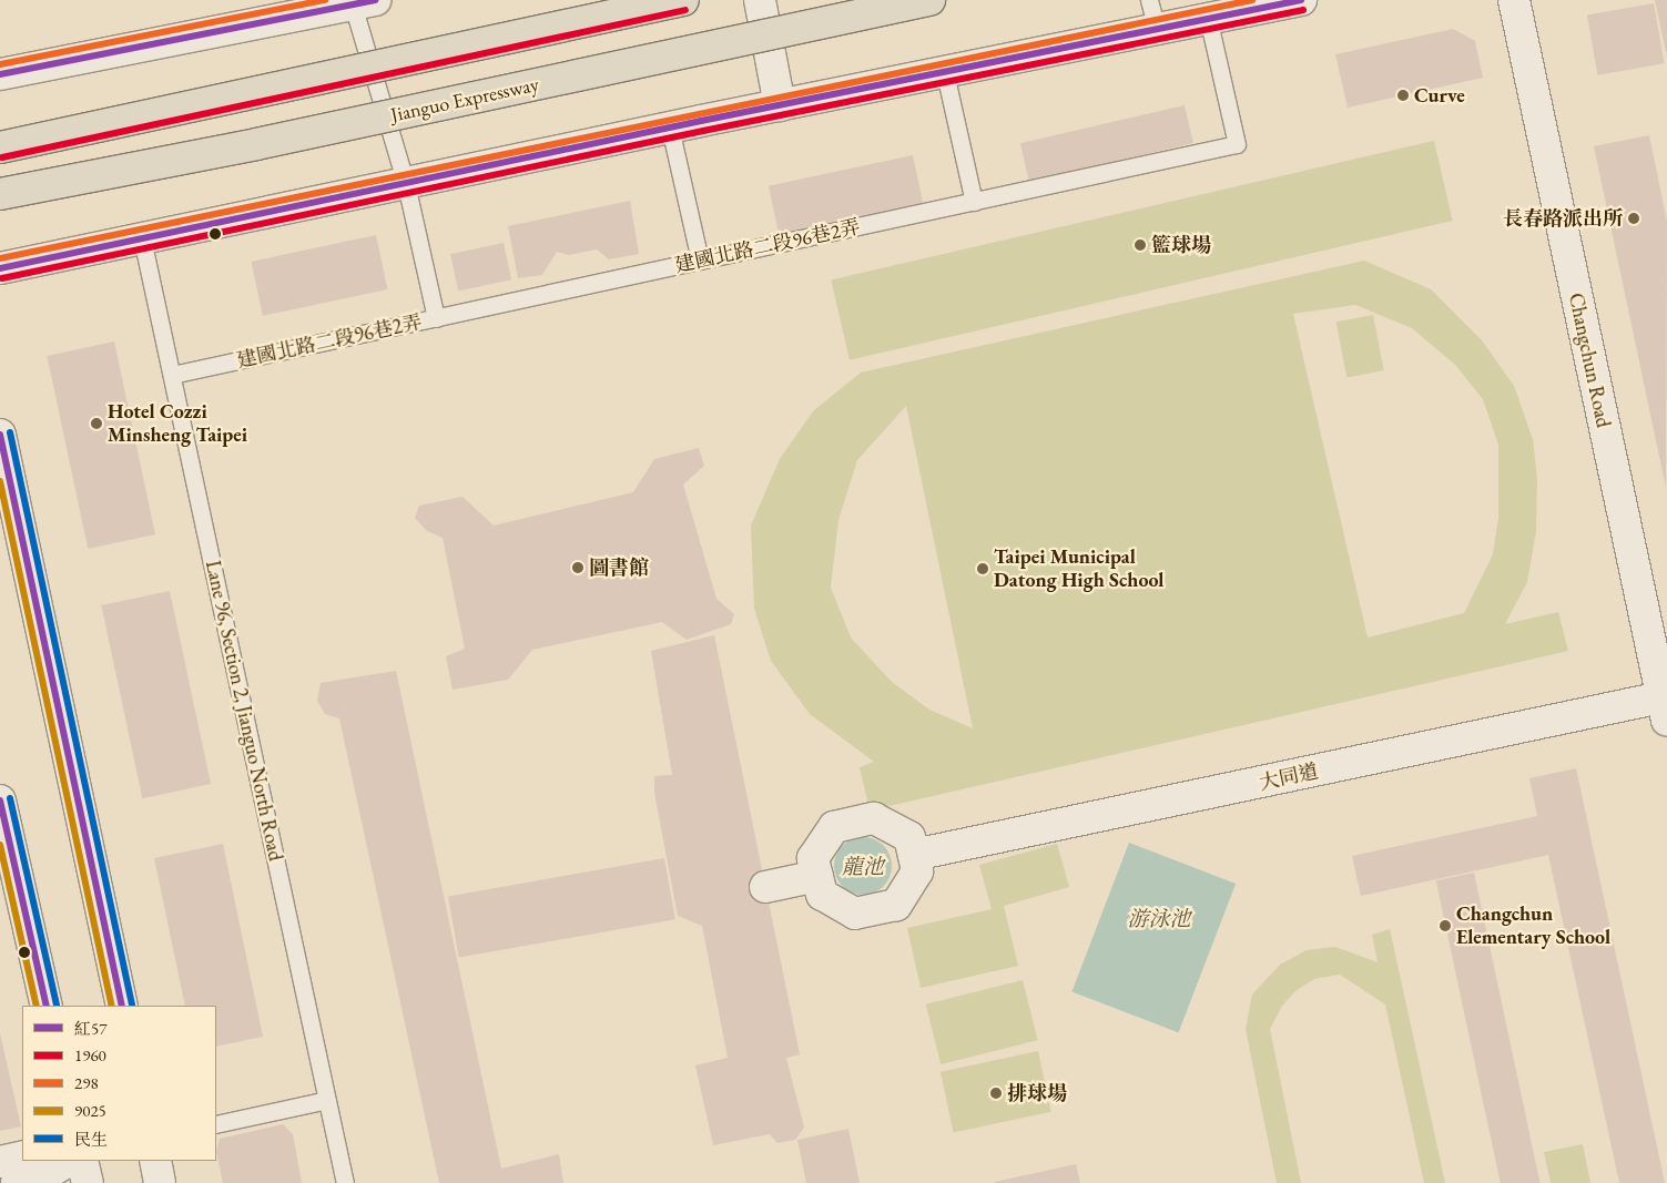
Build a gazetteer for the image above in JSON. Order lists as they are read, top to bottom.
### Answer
{
  "streets": {
    "highway": ["Jianguo Expressway"],
    "street": ["Changchun Road", "大同道"],
    "lane": ["建國北路二段96巷2弄", "Lane 96, Section 2, Jianguo North Road"]
  },
  "crossings": [
    ["建國北路二段96巷2弄", "Lane 96, Section 2, Jianguo North Road"],
    ["Changchun Road", "大同道"]
  ],
  "water": ["龍池", "游泳池"],
  "places": [
    "Curve",
    "長春路派出所",
    "籃球場",
    "Hotel Cozzi Minsheng Taipei",
    "圖書館",
    "Taipei Municipal Datong High School",
    "Changchun Elementary School",
    "排球場"
  ],
  "lines": [
    "transit line 紅57",
    "transit line 298",
    "transit line 1960",
    "transit line 民生",
    "transit line 9025"
  ],
  "legend": [
    "紅57",
    "1960",
    "298",
    "9025",
    "民生"
  ]
}
